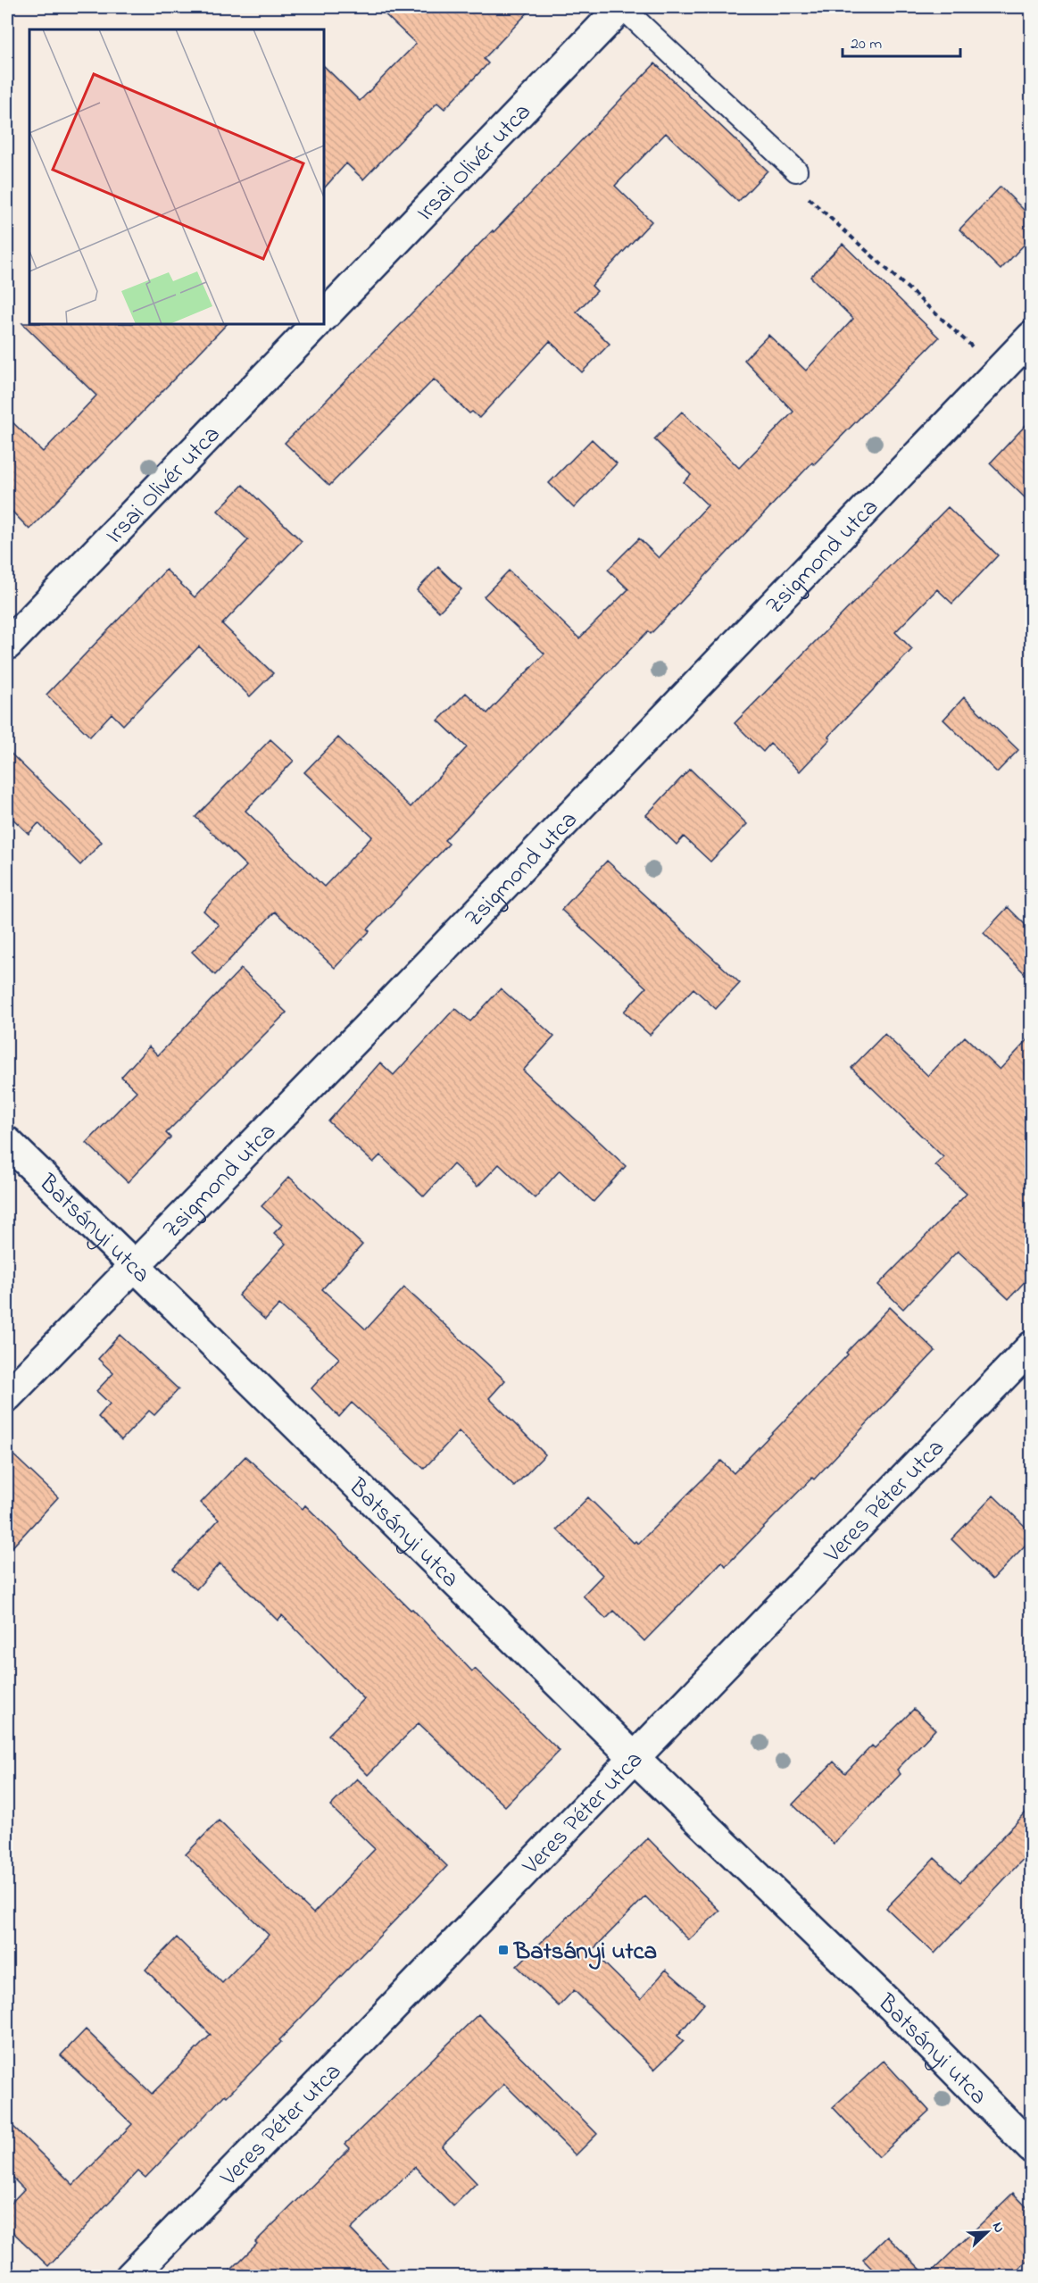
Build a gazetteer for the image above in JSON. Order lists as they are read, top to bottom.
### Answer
{
  "streets": {
    "street": [
      "Irsai Olivér utca",
      "Zsigmond utca",
      "Batsányi utca",
      "Veres Péter utca"
    ]
  },
  "crossings": [
    ["Zsigmond utca", "Batsányi utca"],
    ["Batsányi utca", "Veres Péter utca"]
  ],
  "places": {
    "transit": ["Batsányi utca"]
  },
  "scale_bar": "20 m",
  "north": "top right"
}
